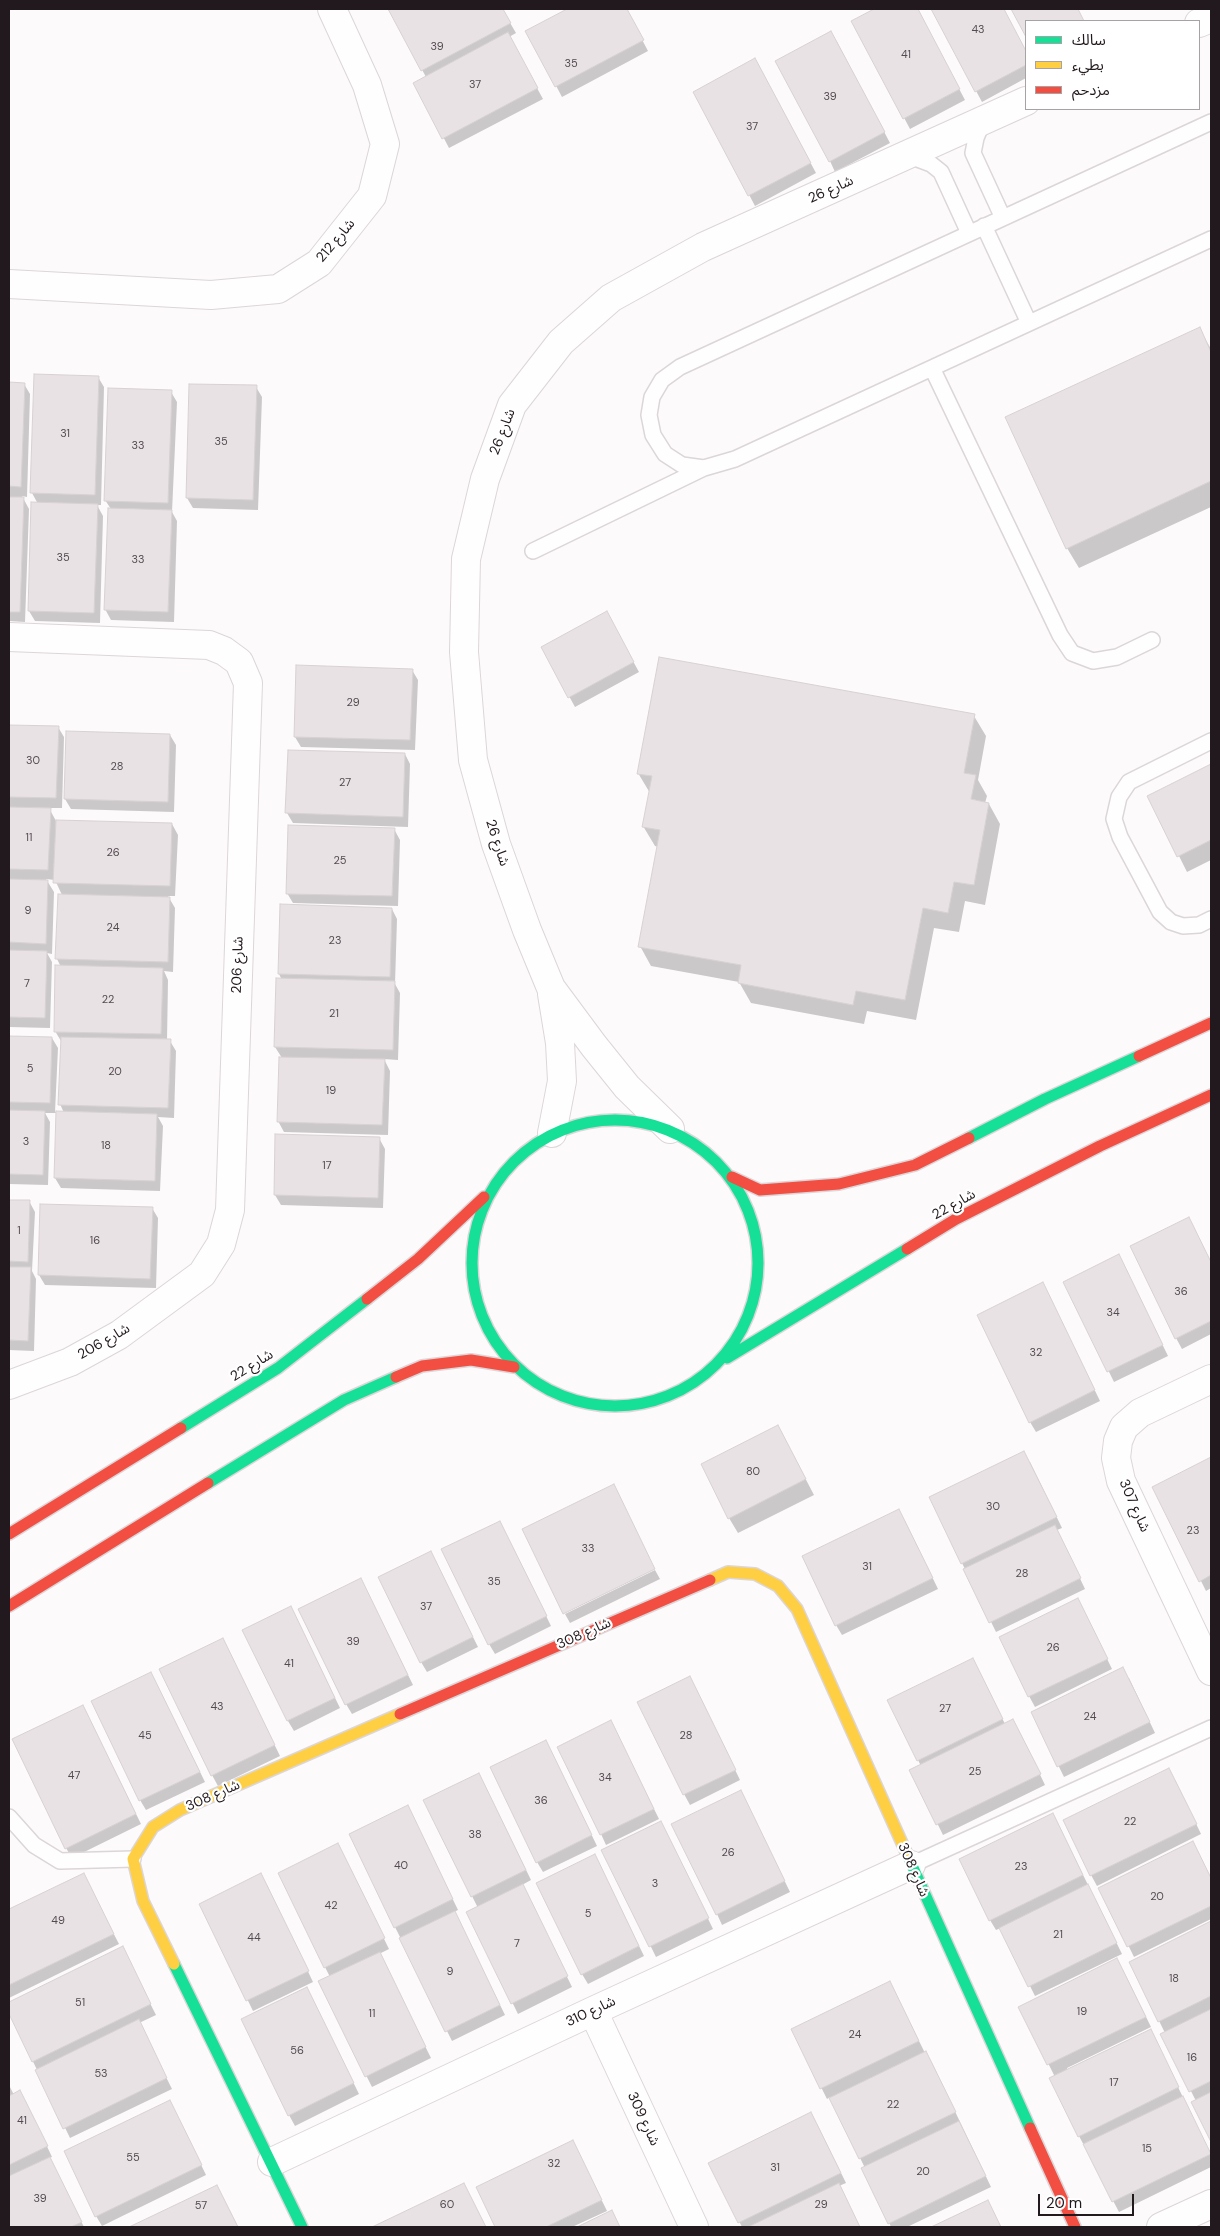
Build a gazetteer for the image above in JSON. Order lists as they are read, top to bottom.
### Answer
{
  "streets": {
    "street": [
      "شارع 26",
      "شارع 212",
      "شارع 206",
      "شارع 22",
      "شارع 307",
      "شارع 308",
      "شارع 310",
      "شارع 309"
    ]
  },
  "crossings": [
    ["شارع 308", "شارع 310"],
    ["شارع 310", "شارع 309"]
  ],
  "house_numbers": [
    "43",
    "39",
    "41",
    "35",
    "37",
    "39",
    "37",
    "31",
    "35",
    "33",
    "35",
    "33",
    "29",
    "30",
    "28",
    "27",
    "11",
    "26",
    "25",
    "9",
    "24",
    "23",
    "7",
    "22",
    "21",
    "5",
    "20",
    "19",
    "3",
    "18",
    "17",
    "1",
    "16",
    "36",
    "34",
    "32",
    "80",
    "30",
    "23",
    "33",
    "31",
    "28",
    "35",
    "37",
    "39",
    "26",
    "41",
    "43",
    "27",
    "24",
    "45",
    "28",
    "25",
    "47",
    "34",
    "36",
    "22",
    "38",
    "26",
    "40",
    "23",
    "3",
    "20",
    "42",
    "5",
    "49",
    "21",
    "44",
    "7",
    "9",
    "18",
    "51",
    "19",
    "11",
    "24",
    "56",
    "16",
    "53",
    "17",
    "22",
    "41",
    "15",
    "55",
    "32",
    "31",
    "20",
    "39",
    "60",
    "29",
    "57"
  ],
  "legend": ["سالك", "بطيء", "مزدحم"],
  "scale_bar": "20 m"
}
